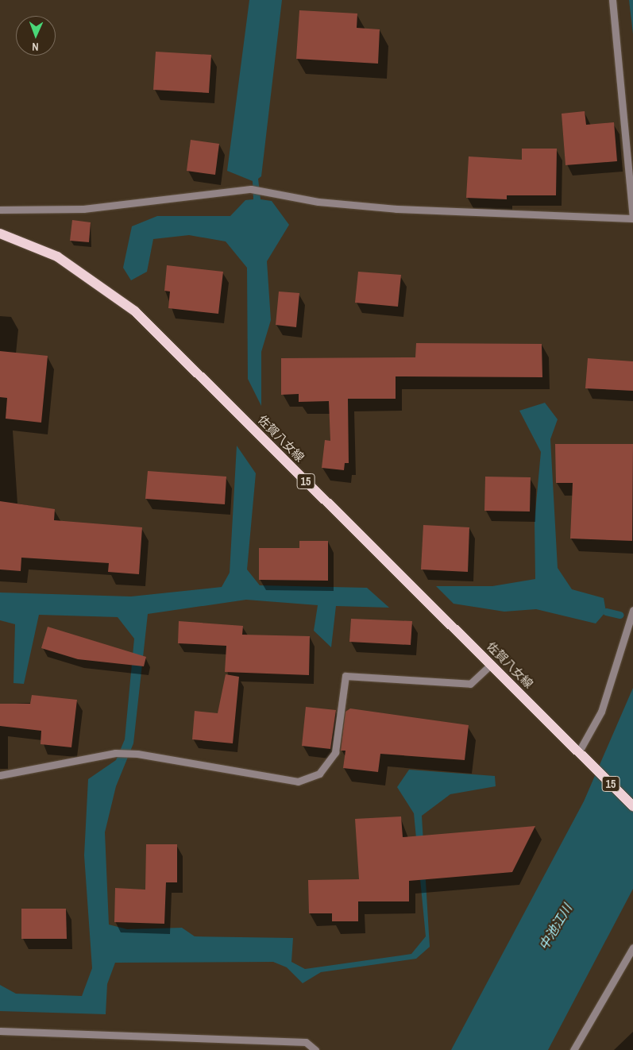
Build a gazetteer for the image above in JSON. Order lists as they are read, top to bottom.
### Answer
{
  "streets": {
    "main road": ["佐賀八女線", "15"]
  },
  "water": ["中池江川"],
  "north": "bottom"
}
